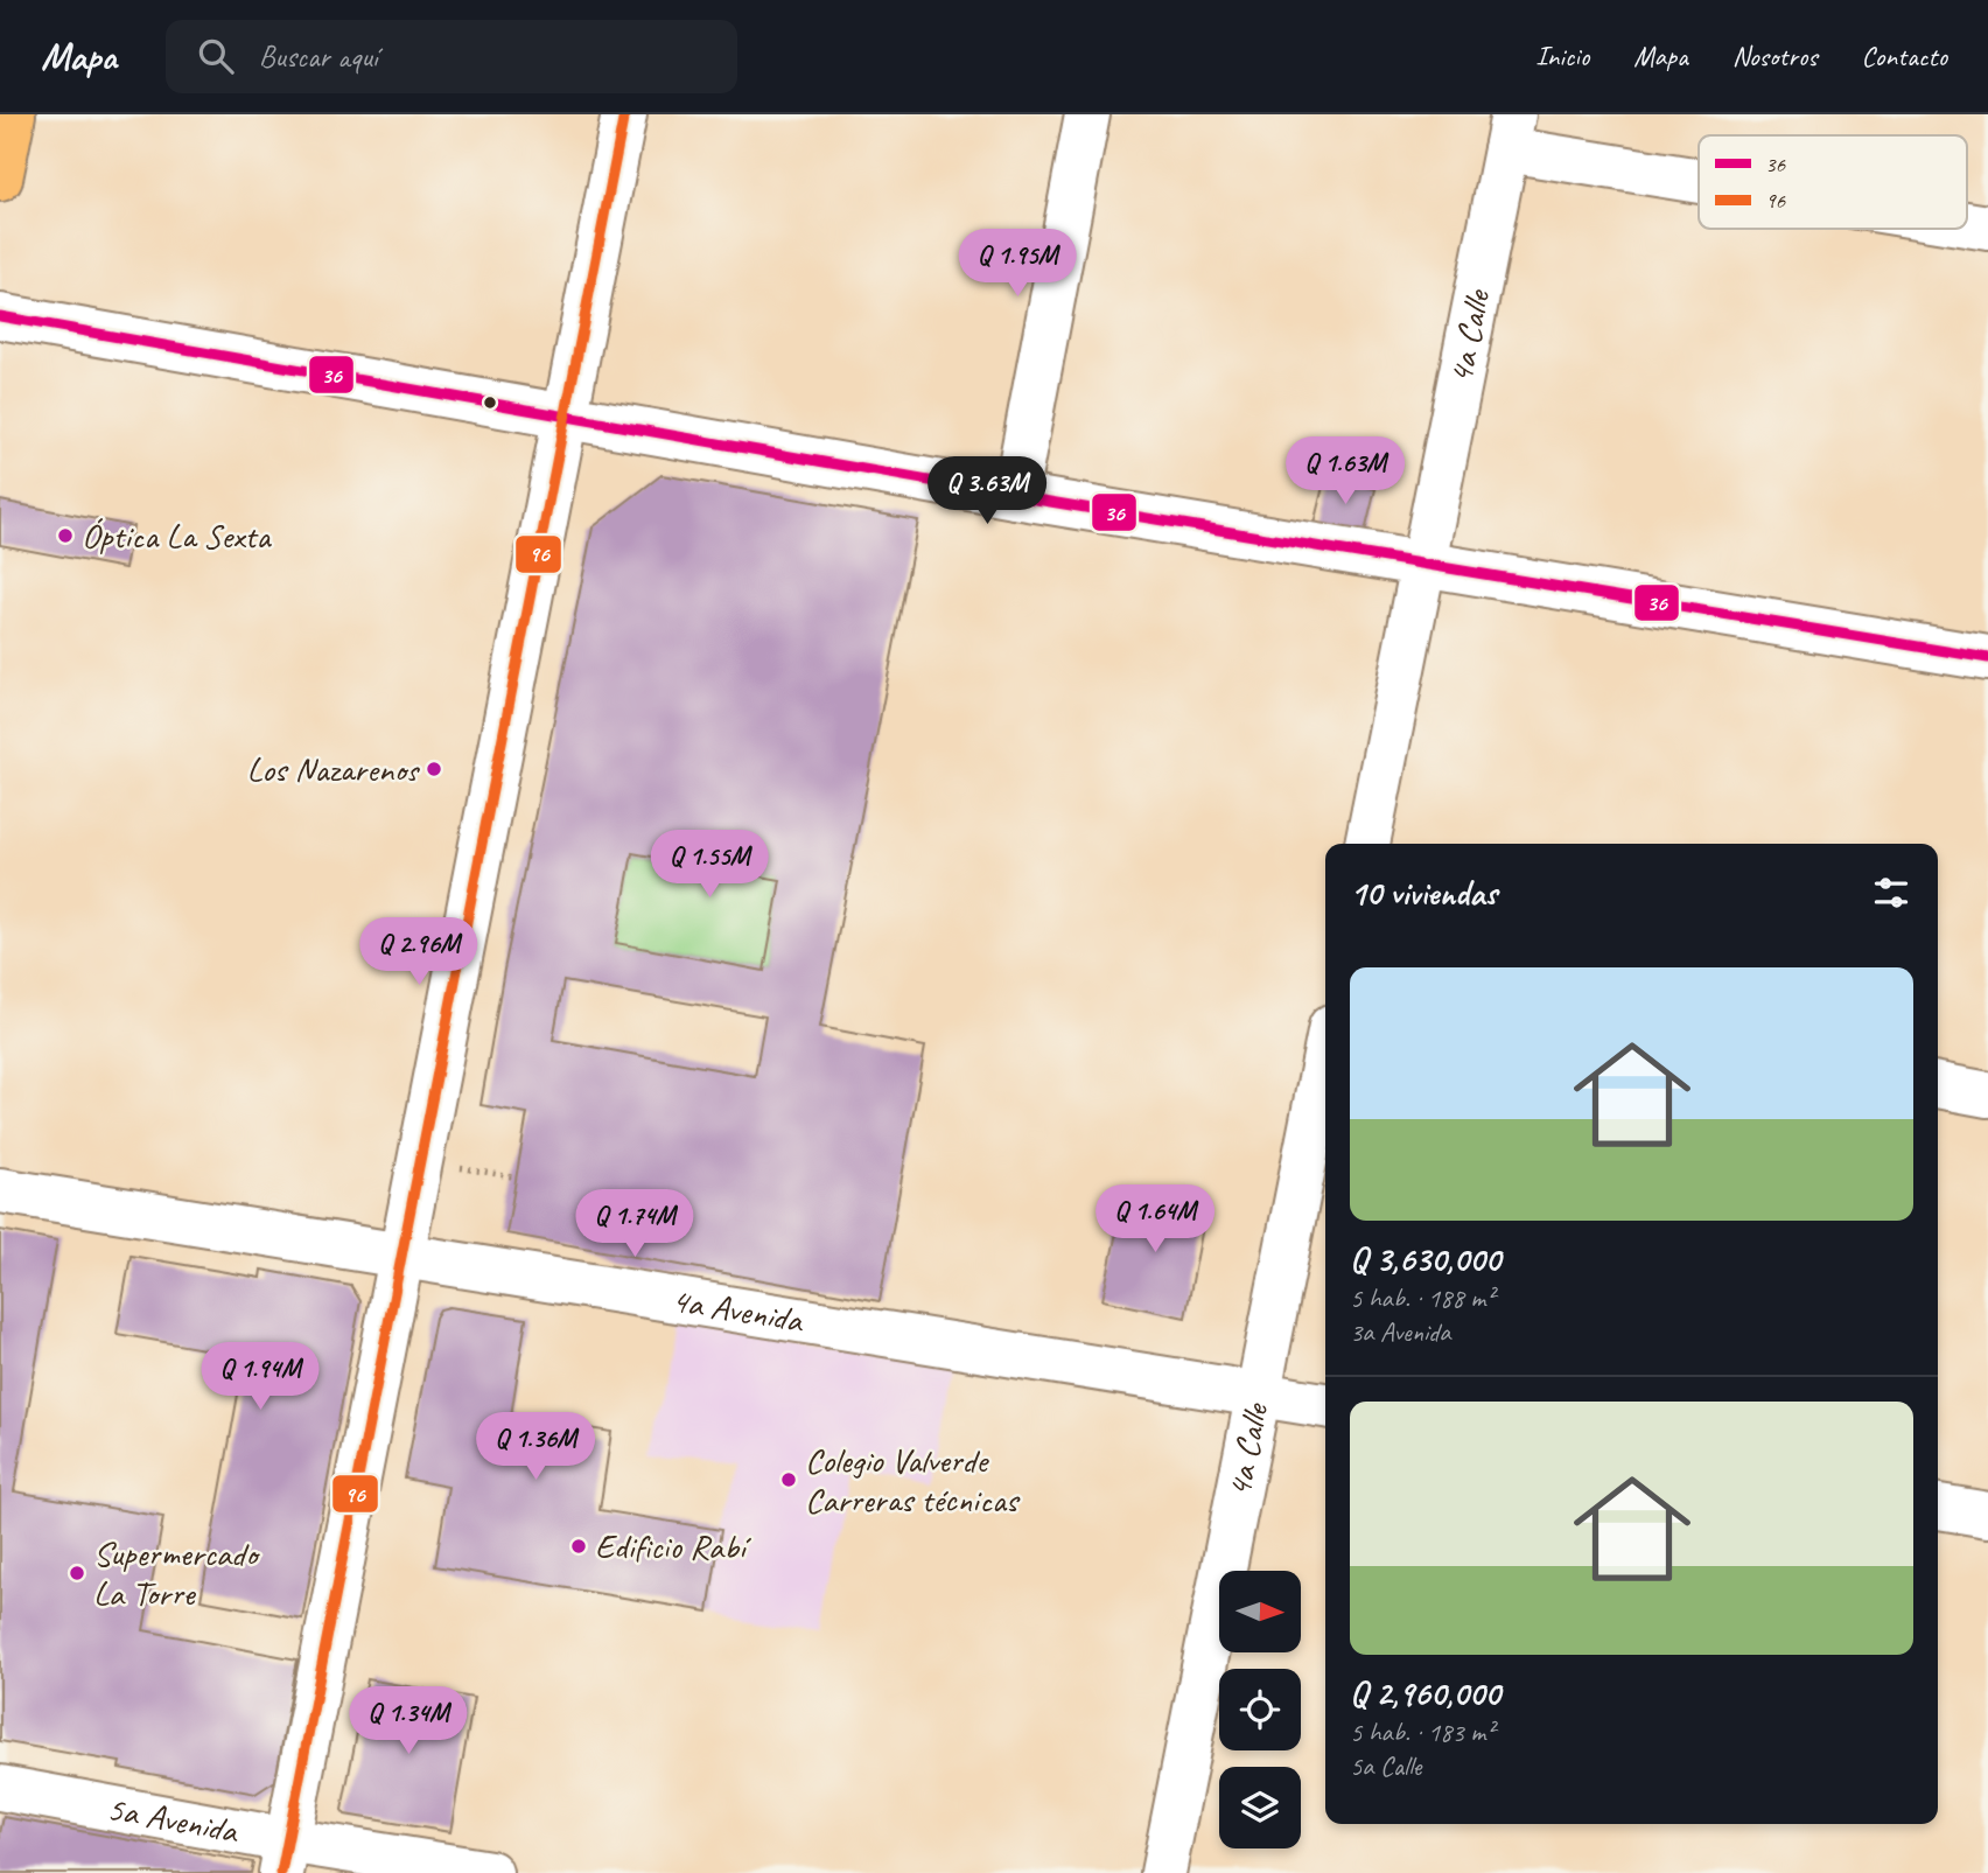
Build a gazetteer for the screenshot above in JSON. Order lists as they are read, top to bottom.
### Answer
{
  "streets": {
    "street": ["4a Calle", "4a Avenida", "5a Avenida"]
  },
  "crossings": [
    ["4a Calle", "4a Avenida"]
  ],
  "places": [
    "Óptica La Sexta",
    "Los Nazarenos",
    "Colegio Valverde Carreras técnicas",
    "Edificio Rabí",
    "Supermercado La Torre"
  ],
  "lines": ["transit line 96", "transit line 36"],
  "legend": ["36", "96"],
  "north": "right",
  "page": {
    "header": "Mapa",
    "search": "Buscar aquí",
    "nav": [
      "Inicio",
      "Mapa",
      "Nosotros",
      "Contacto"
    ],
    "price": [
      "Q 1.95M",
      "Q 1.63M",
      "Q 3.63M",
      "Q 1.55M",
      "Q 2.96M",
      "Q 1.64M",
      "Q 1.74M",
      "Q 1.94M",
      "Q 1.36M",
      "Q 1.34M"
    ],
    "heading": "10 viviendas",
    "list": [
      {
        "name": "Q 3,630,000",
        "note": "5 hab. · 188 m² · 3a Avenida"
      },
      {
        "name": "Q 2,960,000",
        "note": "5 hab. · 183 m² · 5a Calle"
      }
    ]
  }
}
